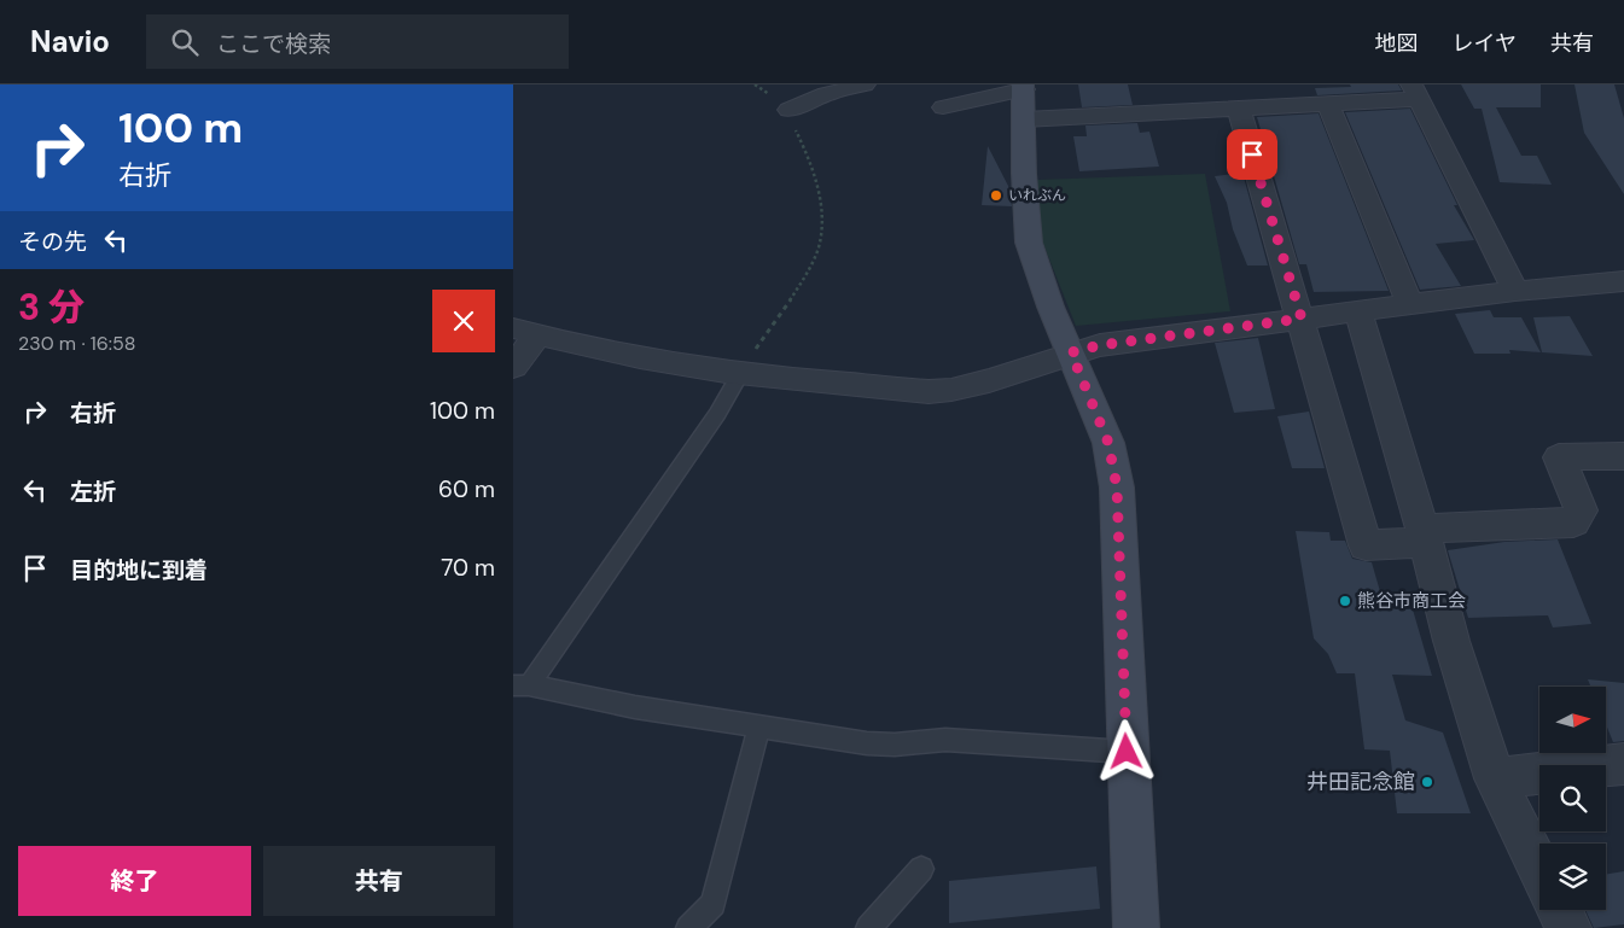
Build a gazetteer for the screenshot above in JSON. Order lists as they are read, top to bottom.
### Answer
{
  "places": ["いれぶん", "熊谷市商工会", "井田記念館"],
  "north": "right",
  "page": {
    "header": "Navio",
    "search": "ここで検索",
    "nav": ["地図", "レイヤ", "共有"],
    "turn": ["100 m", "右折"],
    "then": "その先",
    "heading": ["3 分", "230 m · 16:58"],
    "list": [
      {
        "name": "右折",
        "value": "100 m"
      },
      {
        "name": "左折",
        "value": "60 m"
      },
      {
        "name": "目的地に到着",
        "value": "70 m"
      }
    ],
    "buttons": ["終了", "共有"]
  }
}
